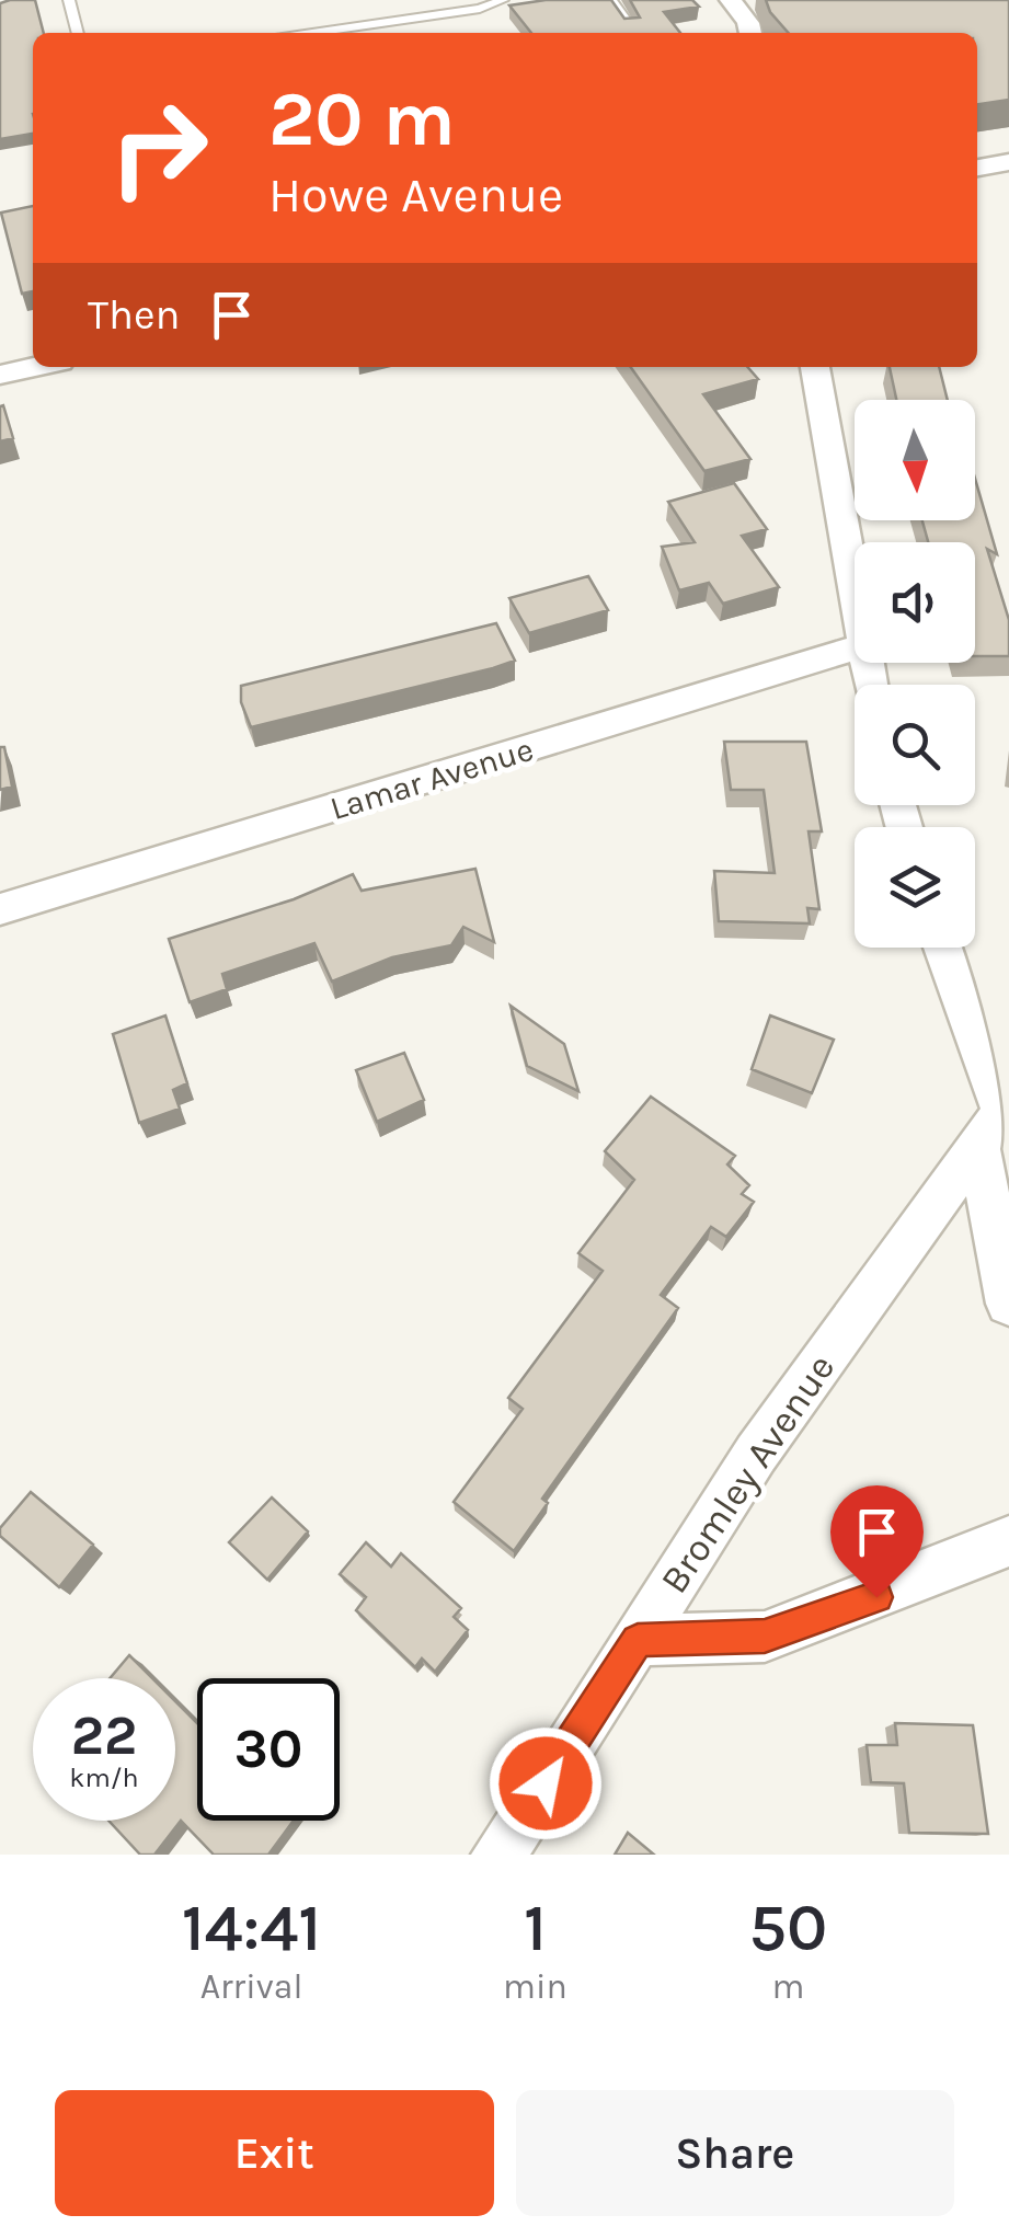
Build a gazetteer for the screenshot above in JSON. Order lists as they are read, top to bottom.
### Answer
{
  "streets": {
    "street": ["Lamar Avenue", "Bromley Avenue"]
  },
  "north": "bottom",
  "page": {
    "turn": ["20 m", "Howe Avenue"],
    "then": "Then",
    "speed": "22 km/h",
    "limit": "30",
    "eta": [
      "14:41",
      "Arrival",
      "1",
      "min",
      "50",
      "m"
    ],
    "buttons": ["Exit", "Share"]
  }
}
